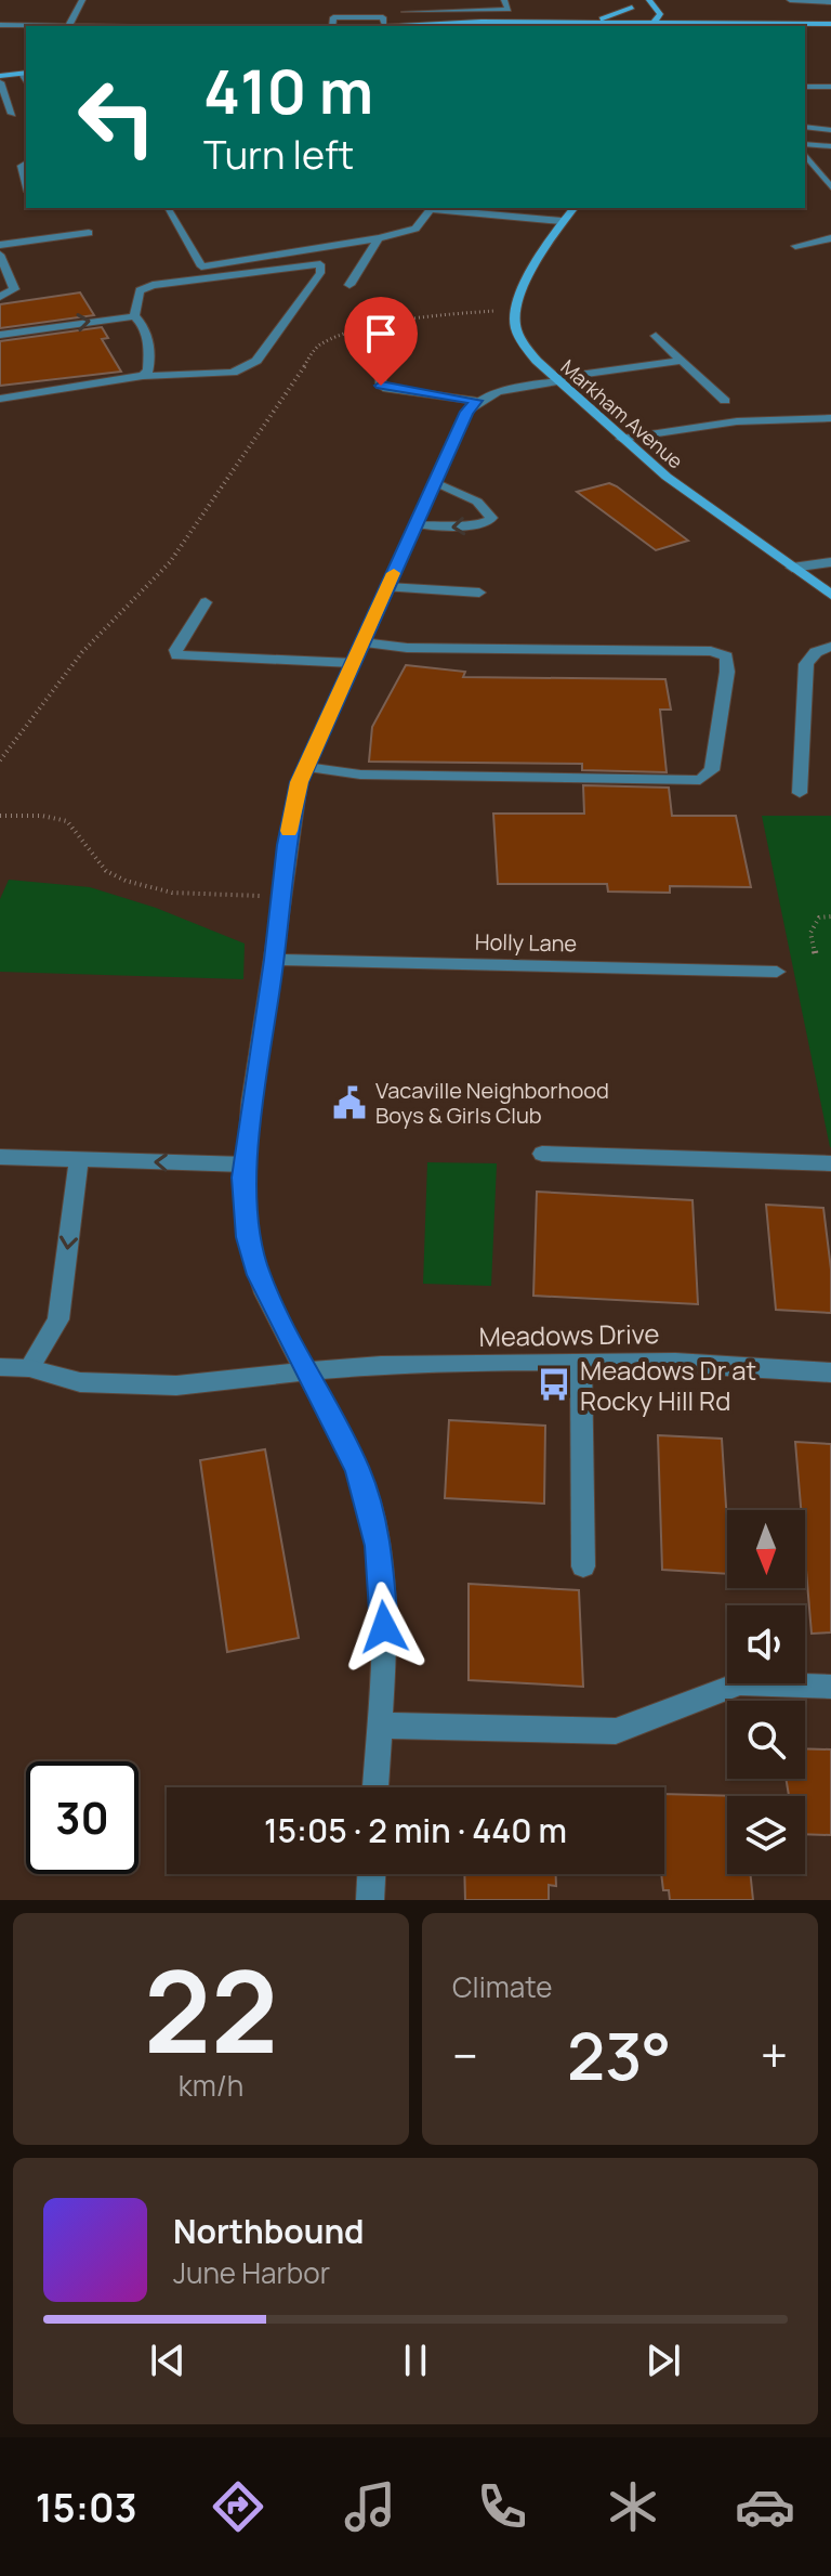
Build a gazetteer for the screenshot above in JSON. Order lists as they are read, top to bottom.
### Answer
{
  "streets": {
    "main road": ["Markham Avenue"],
    "street": ["Holly Lane", "Meadows Drive"]
  },
  "places": {
    "public building": ["Vacaville Neighborhood Boys & Girls Club"],
    "bus stop": ["Meadows Dr at Rocky Hill Rd"]
  },
  "north": "bottom",
  "page": {
    "turn": ["410 m", "Turn left"],
    "limit": "30",
    "trip": "15:05 · 2 min · 440 m",
    "tile": [
      ["22", "km/h"],
      "Climate"
    ],
    "heat": ["−", "23°", "+"],
    "song": ["Northbound", "June Harbor"],
    "tabs": "15:03"
  }
}
